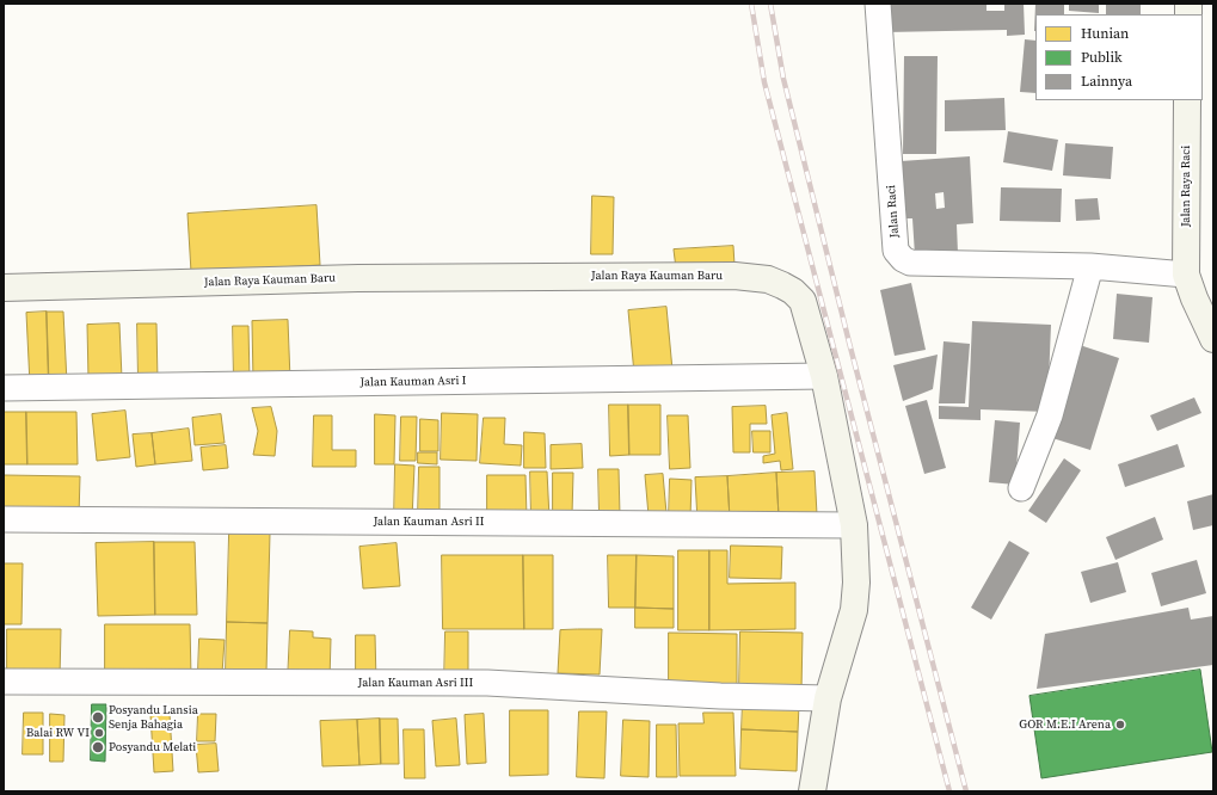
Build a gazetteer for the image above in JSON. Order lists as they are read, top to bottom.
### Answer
{
  "streets": {
    "street": [
      "Jalan Raya Raci",
      "Jalan Raci",
      "Jalan Raya Kauman Baru",
      "Jalan Kauman Asri I",
      "Jalan Kauman Asri II",
      "Jalan Kauman Asri III"
    ]
  },
  "crossings": [
    ["Jalan Raya Raci", "Jalan Raci"],
    ["Jalan Raya Kauman Baru", "Jalan Kauman Asri I"],
    ["Jalan Raya Kauman Baru", "Jalan Kauman Asri II"],
    ["Jalan Raya Kauman Baru", "Jalan Kauman Asri III"]
  ],
  "places": [
    "Posyandu Lansia Senja Bahagia",
    "GOR M.E.I Arena",
    "Balai RW VI",
    "Posyandu Melati"
  ],
  "legend": ["Hunian", "Publik", "Lainnya"]
}
